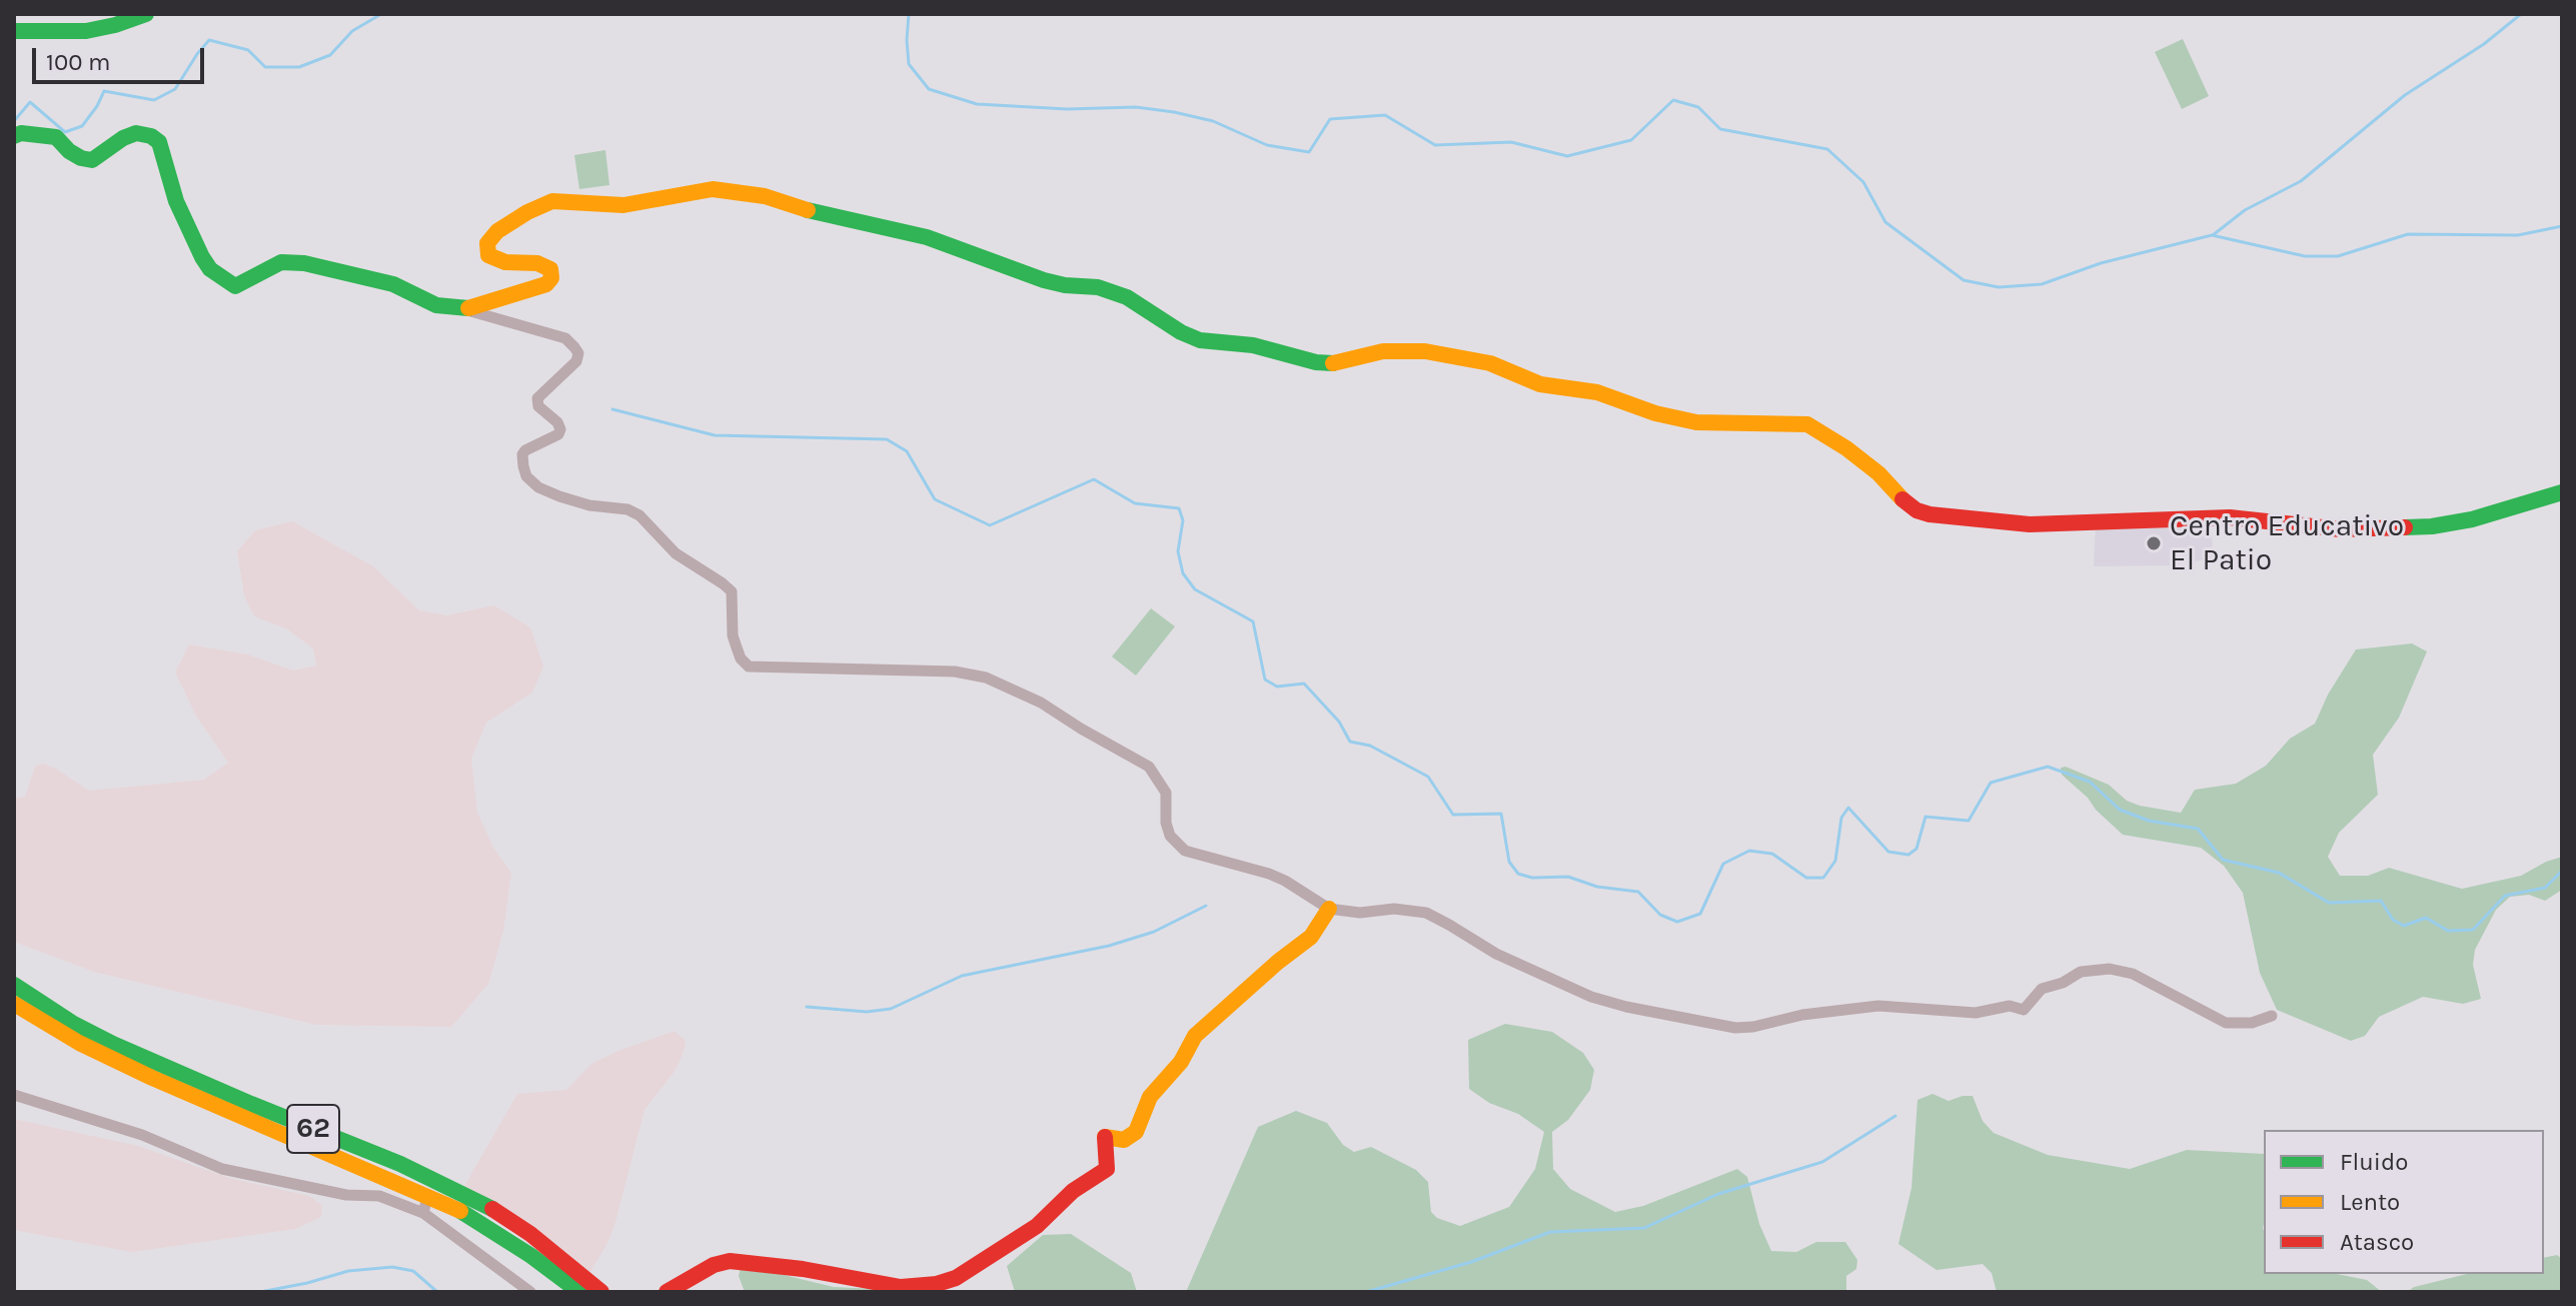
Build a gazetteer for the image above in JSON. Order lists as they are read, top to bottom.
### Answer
{
  "streets": {
    "main road": ["62"]
  },
  "places": ["Centro Educativo El Patio"],
  "legend": ["Fluido", "Lento", "Atasco"],
  "scale_bar": "100 m"
}
